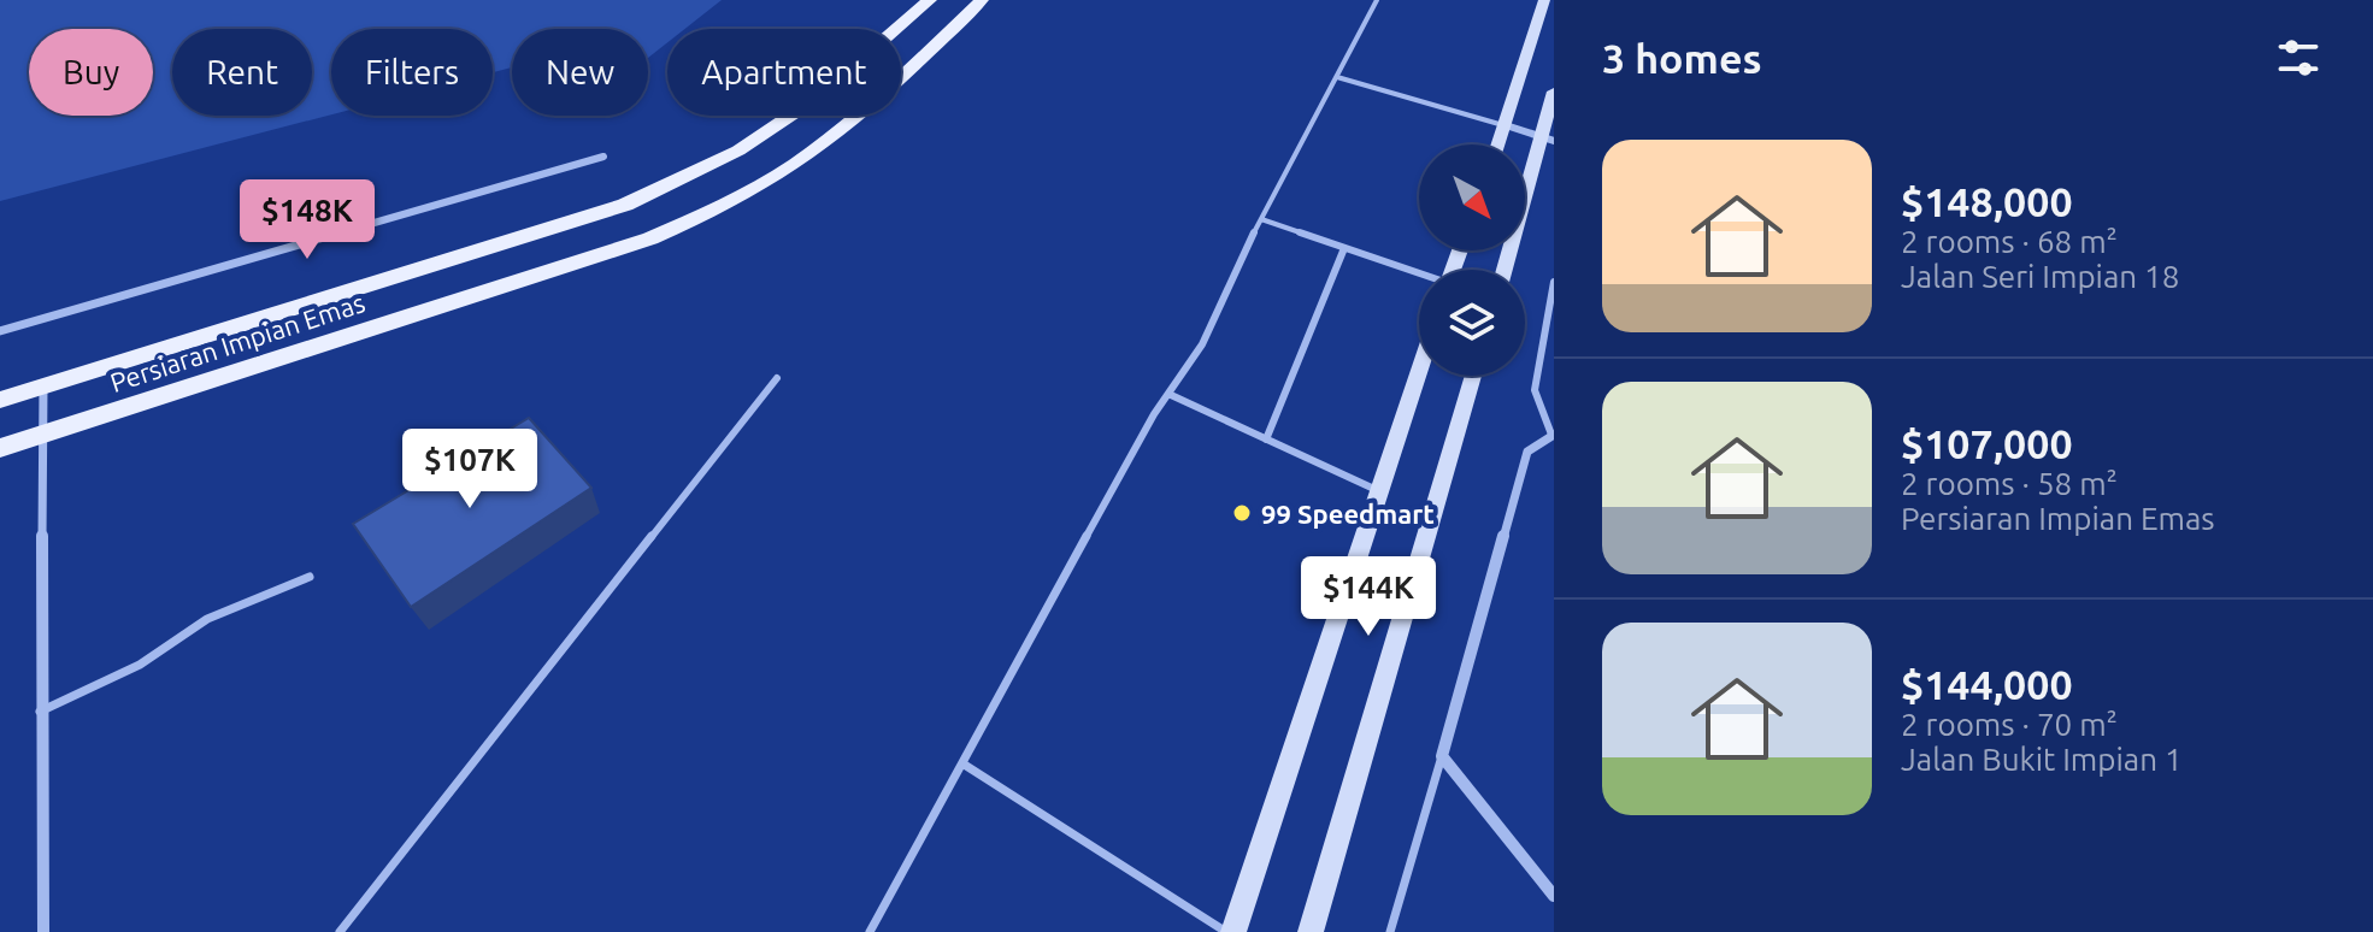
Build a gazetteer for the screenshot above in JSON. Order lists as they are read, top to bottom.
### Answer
{
  "streets": {
    "main road": ["Persiaran Impian Emas"]
  },
  "places": ["99 Speedmart"],
  "north": "bottom right",
  "page": {
    "heading": "3 homes",
    "chip": [
      "Buy",
      "Rent",
      "Filters",
      "New",
      "Apartment"
    ],
    "list": [
      {
        "name": "$148,000",
        "note": "2 rooms · 68 m² · Jalan Seri Impian 18"
      },
      {
        "name": "$107,000",
        "note": "2 rooms · 58 m² · Persiaran Impian Emas"
      },
      {
        "name": "$144,000",
        "note": "2 rooms · 70 m² · Jalan Bukit Impian 1"
      }
    ],
    "price": ["$148K", "$107K", "$144K"]
  }
}
